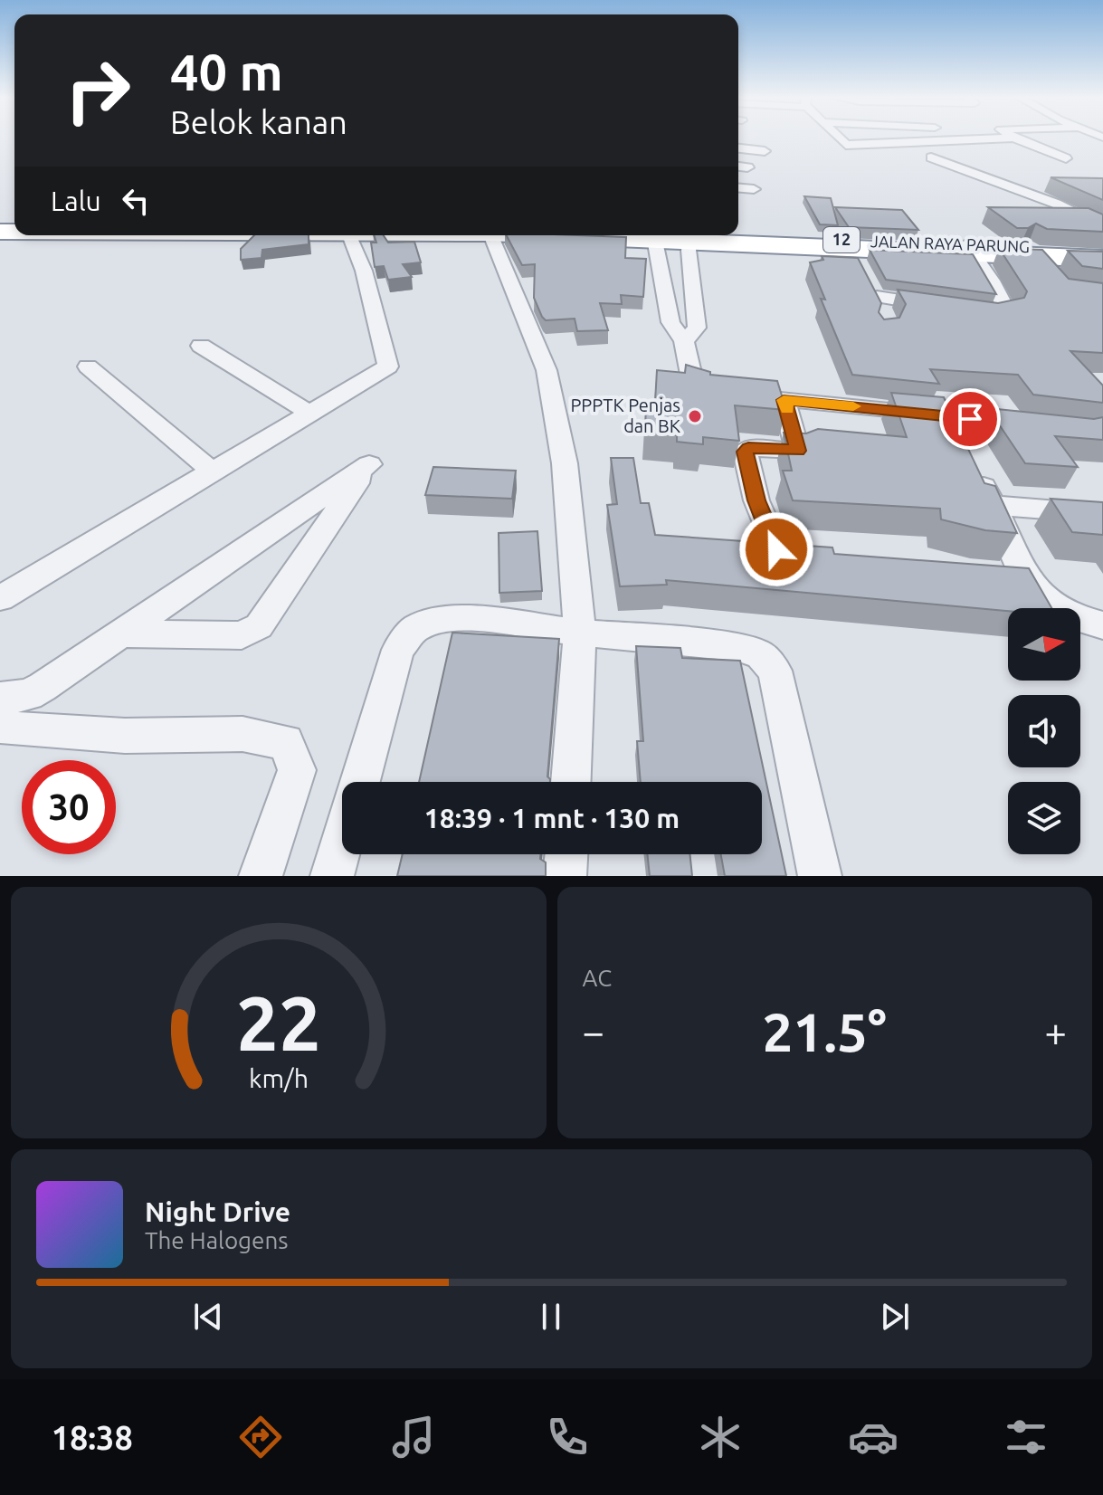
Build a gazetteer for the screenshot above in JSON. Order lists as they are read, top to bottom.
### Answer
{
  "streets": {
    "highway": ["12", "JALAN RAYA PARUNG"]
  },
  "places": ["PPPTK Penjas dan BK"],
  "north": "right",
  "page": {
    "turn": ["40 m", "Belok kanan"],
    "then": "Lalu",
    "limit": "30",
    "trip": "18:39 · 1 mnt · 130 m",
    "tile": "AC",
    "heat": ["−", "21.5°", "+"],
    "song": ["Night Drive", "The Halogens"],
    "tabs": "18:38",
    "gauge": ["22", "km/h"]
  }
}
